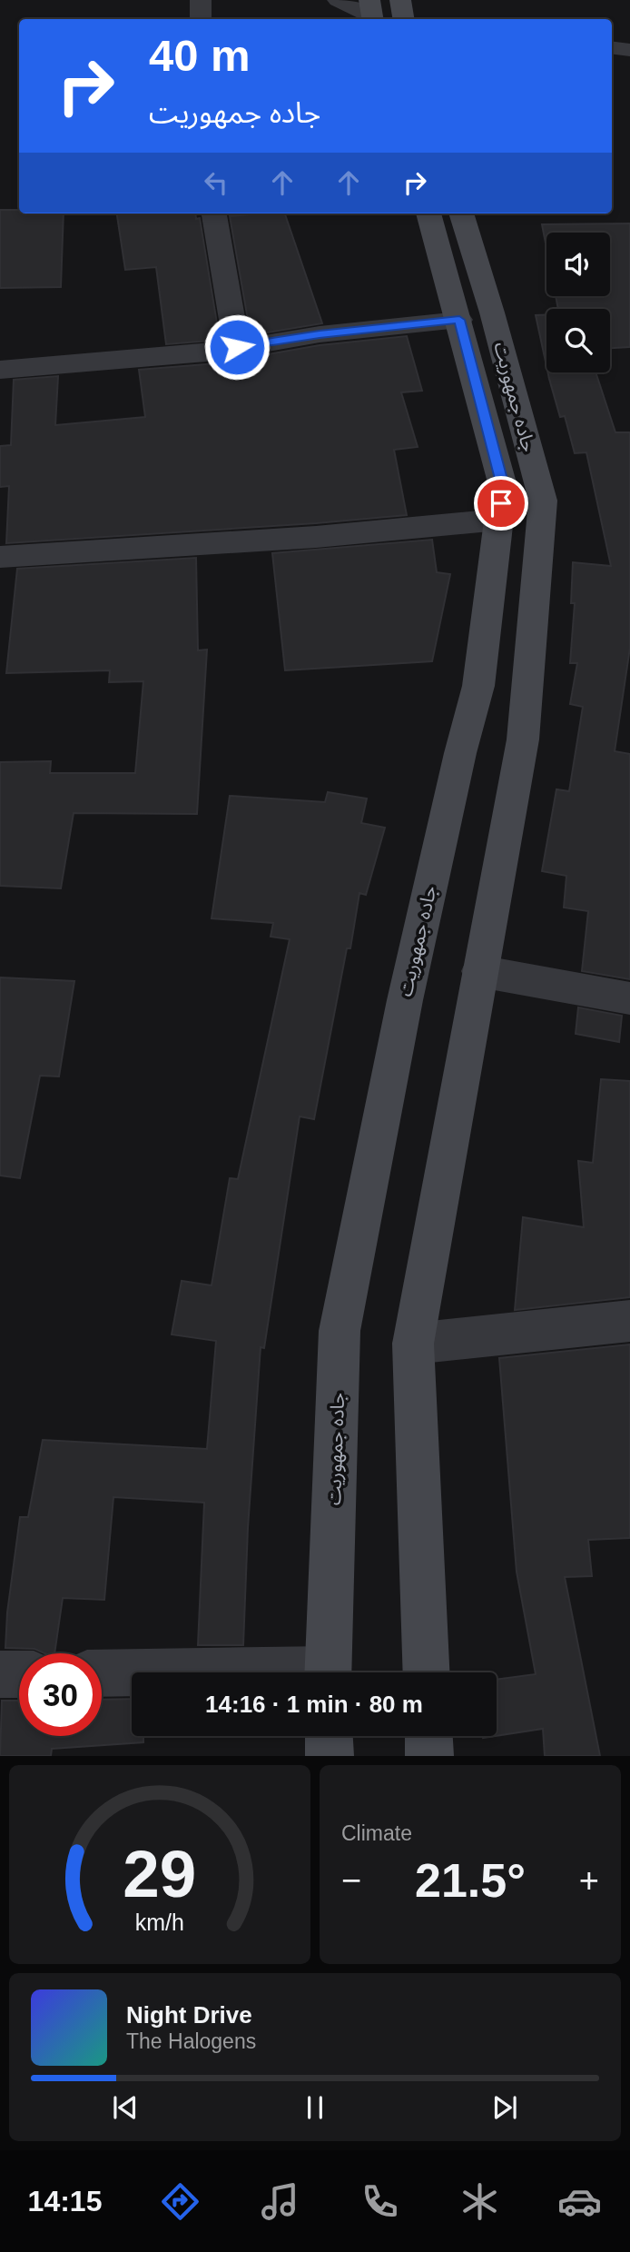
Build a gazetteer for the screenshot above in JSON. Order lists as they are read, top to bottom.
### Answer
{
  "streets": {
    "main road": ["جاده جمهوریت"]
  },
  "page": {
    "turn": ["40 m", "جاده جمهوریت"],
    "limit": "30",
    "trip": "14:16 · 1 min · 80 m",
    "tile": "Climate",
    "heat": ["−", "21.5°", "+"],
    "song": ["Night Drive", "The Halogens"],
    "tabs": "14:15",
    "gauge": ["29", "km/h"]
  }
}
